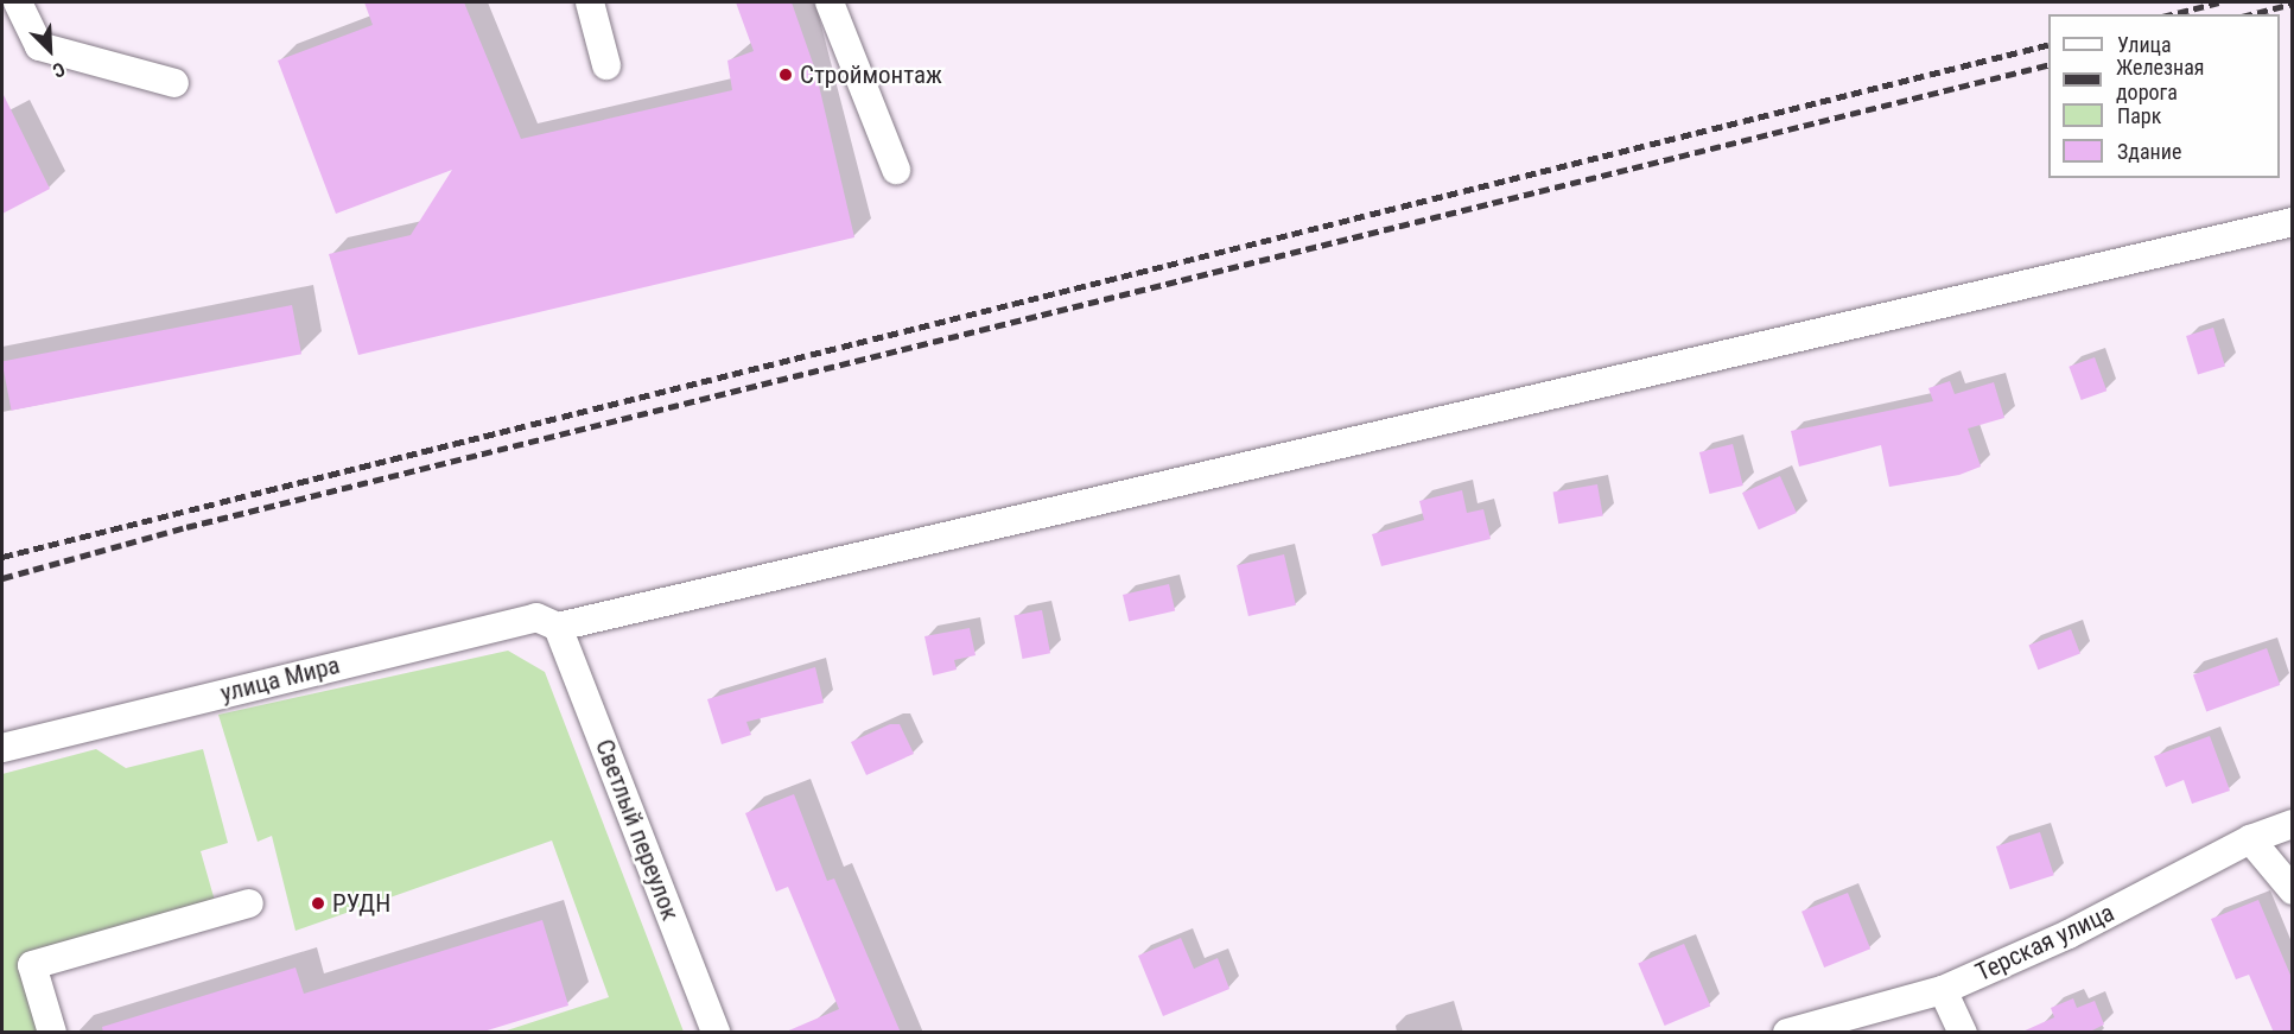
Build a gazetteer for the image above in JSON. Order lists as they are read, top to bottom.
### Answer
{
  "streets": {
    "street": ["улица Мира", "Светлый переулок", "Терская улица"]
  },
  "crossings": [
    ["улица Мира", "Светлый переулок"]
  ],
  "places": ["Строймонтаж", "РУДН"],
  "legend": [
    "Улица",
    "Железная дорога",
    "Парк",
    "Здание"
  ],
  "north": "bottom right"
}
